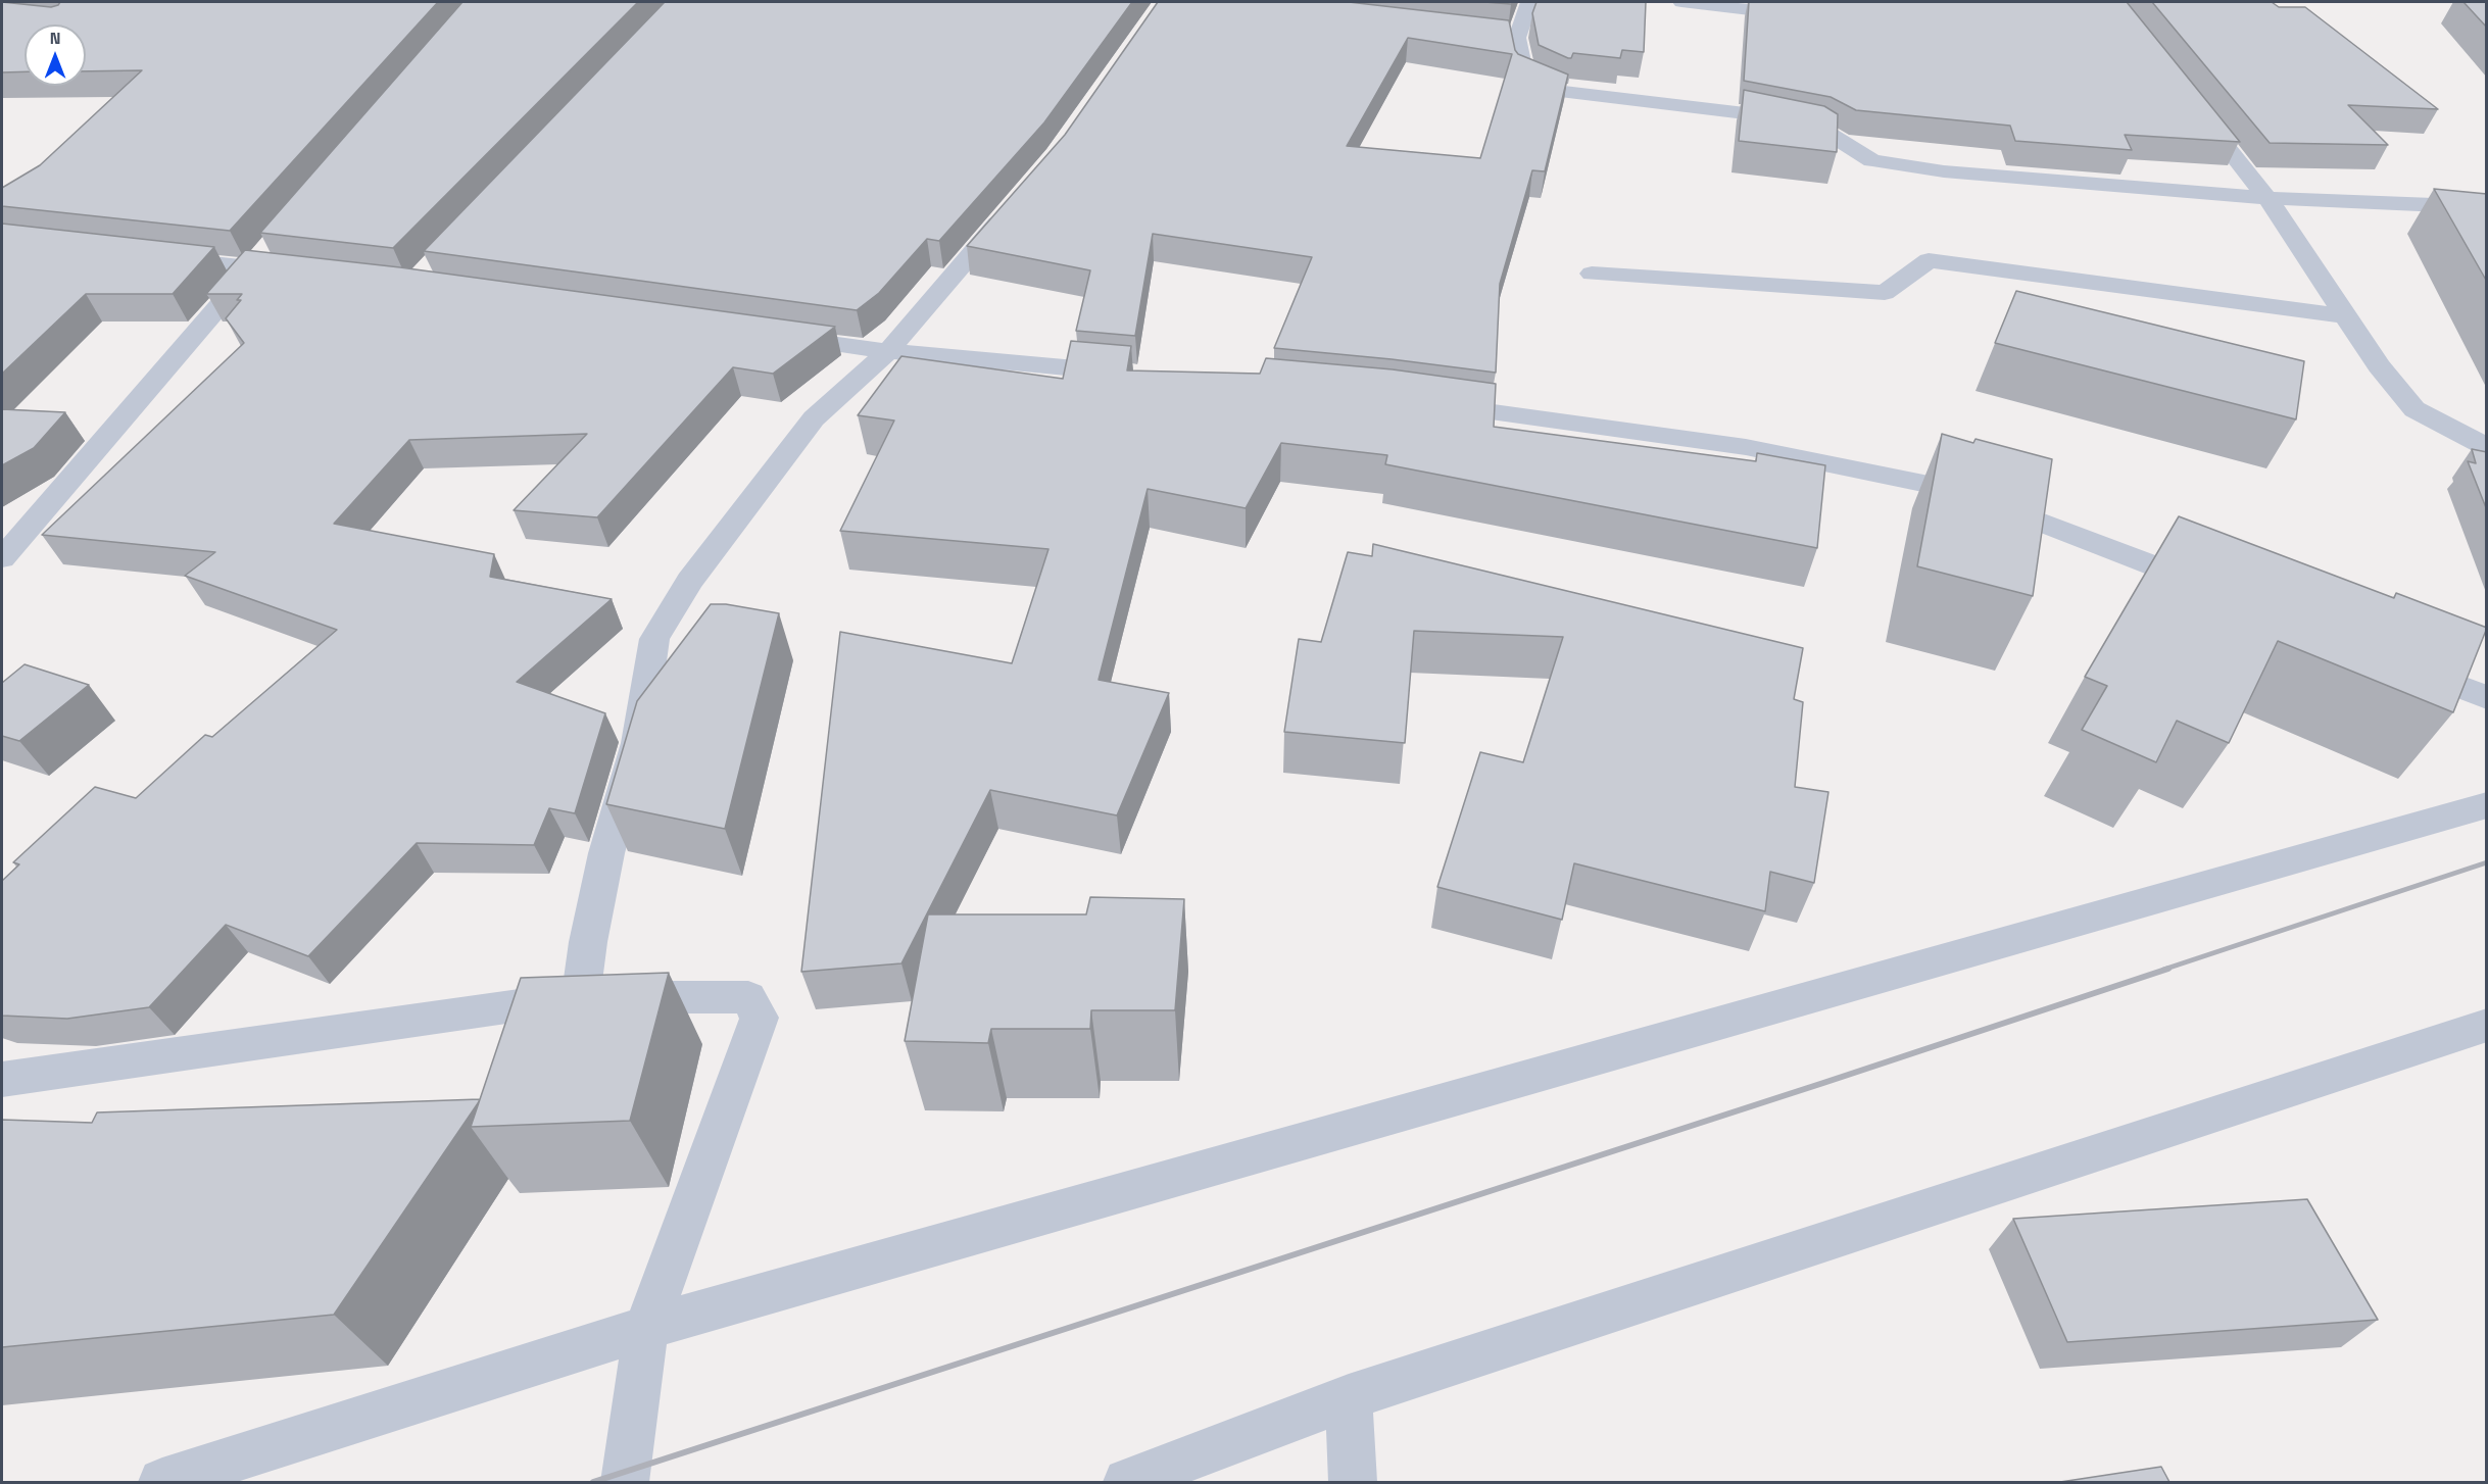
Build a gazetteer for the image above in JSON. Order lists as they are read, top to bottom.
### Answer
{
  "north": "top"
}
